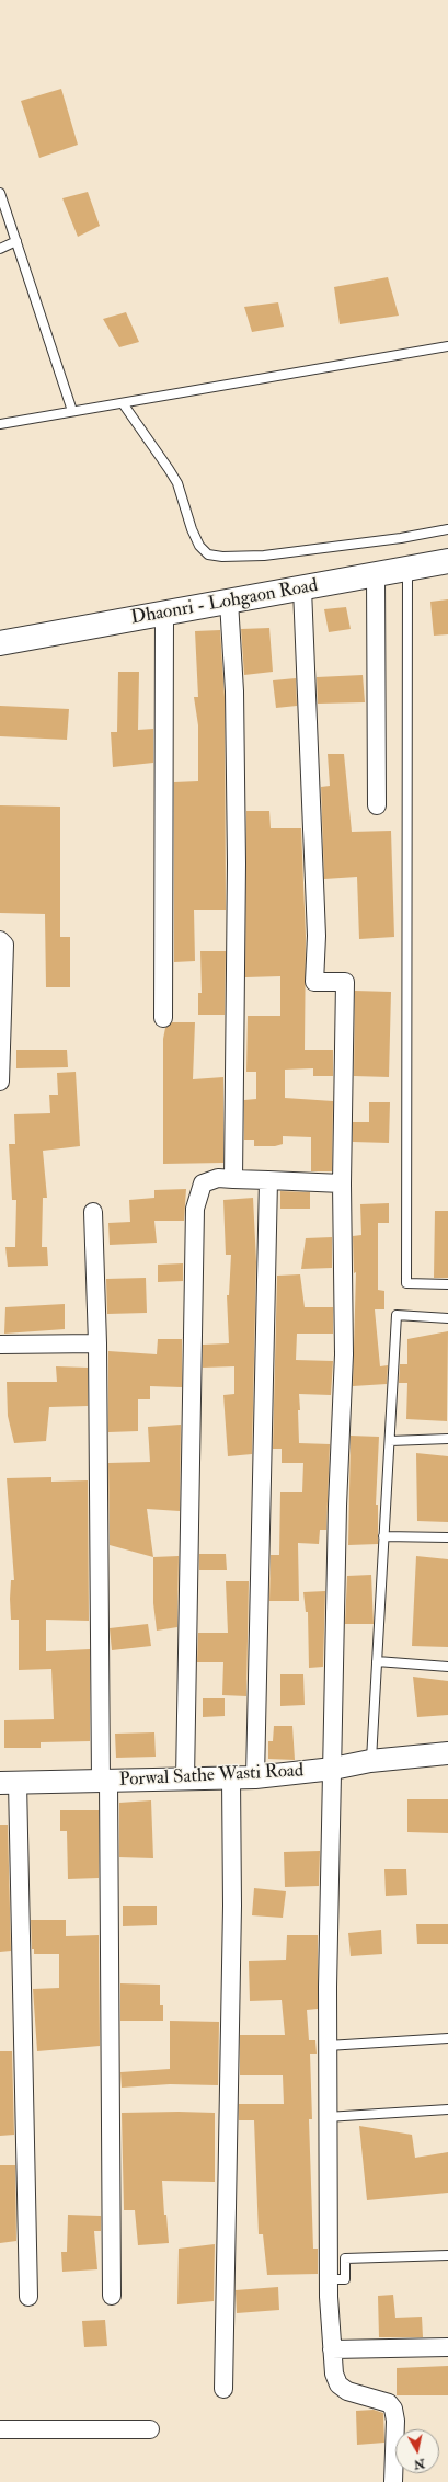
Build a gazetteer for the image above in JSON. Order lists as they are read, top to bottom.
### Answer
{
  "streets": {
    "main road": ["Dhaonri - Lohgaon Road"],
    "street": ["Porwal Sathe Wasti Road"]
  },
  "north": "bottom"
}
